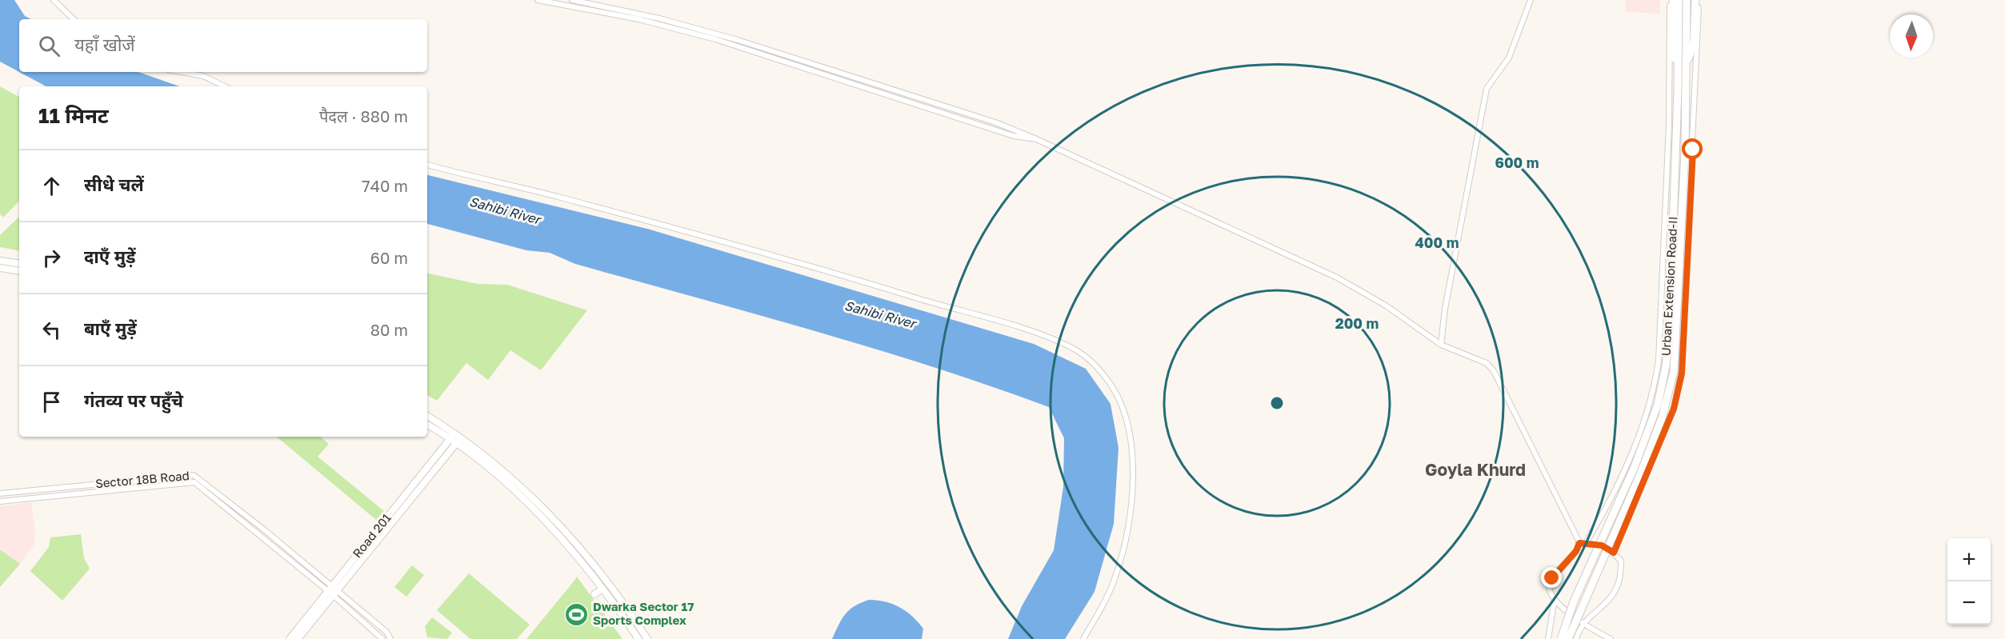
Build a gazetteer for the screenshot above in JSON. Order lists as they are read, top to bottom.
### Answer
{
  "streets": {
    "highway": ["Urban Extension Road-II"],
    "main road": ["Road 201"],
    "street": ["Sector 18B Road"]
  },
  "crossings": [
    ["Sector 18B Road", "Road 201"]
  ],
  "districts": ["Goyla Khurd"],
  "water": ["Sahibi River"],
  "places": {
    "sports": ["Dwarka Sector 17 Sports Complex"]
  },
  "north": "bottom",
  "page": {
    "search": "यहाँ खोजें",
    "heading": ["11 मिनट", "पैदल · 880 m"],
    "list": [
      ["सीधे चलें", "740 m"],
      ["दाएँ मुड़ें", "60 m"],
      ["बाएँ मुड़ें", "80 m"],
      "गंतव्य पर पहुँचे"
    ],
    "map_buttons": ["+", "−"]
  },
  "rings": ["600 m", "400 m", "200 m"]
}
